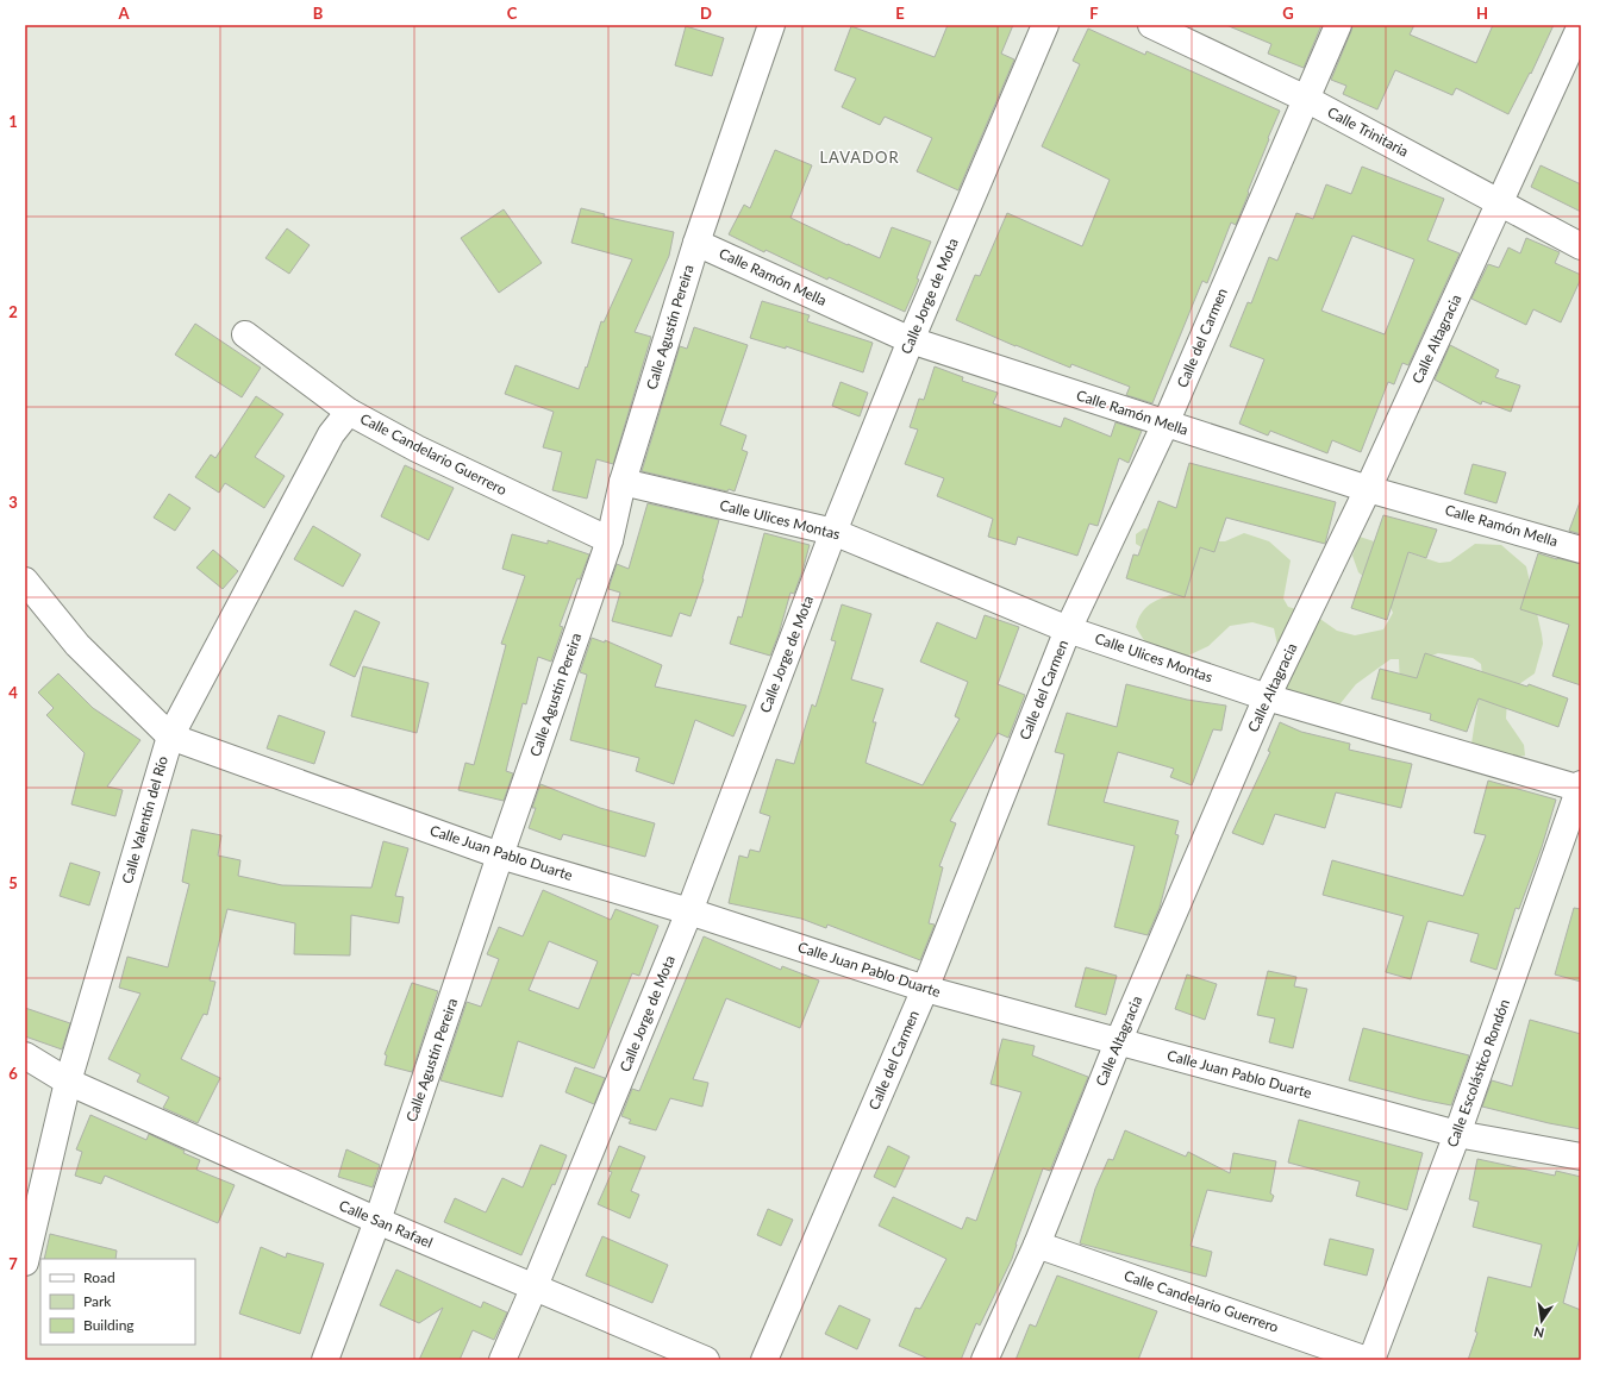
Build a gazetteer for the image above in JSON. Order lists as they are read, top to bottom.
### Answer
{
  "streets": {
    "street": [
      "Calle Trinitaria",
      "Calle Ramón Mella",
      "Calle Jorge de Mota",
      "Calle Agustín Pereira",
      "Calle del Carmen",
      "Calle Altagracia",
      "Calle Candelario Guerrero",
      "Calle Ulices Montas",
      "Calle Valentín del Río",
      "Calle Juan Pablo Duarte",
      "Calle Escolástico Rondón",
      "Calle San Rafael"
    ]
  },
  "crossings": [
    ["Calle Trinitaria", "Calle del Carmen"],
    ["Calle Trinitaria", "Calle Altagracia"],
    ["Calle Ramón Mella", "Calle Jorge de Mota"],
    ["Calle Ramón Mella", "Calle Agustín Pereira"],
    ["Calle Ramón Mella", "Calle del Carmen"],
    ["Calle Ramón Mella", "Calle Altagracia"],
    ["Calle Jorge de Mota", "Calle Ulices Montas"],
    ["Calle Jorge de Mota", "Calle Juan Pablo Duarte"],
    ["Calle Jorge de Mota", "Calle San Rafael"],
    ["Calle Agustín Pereira", "Calle Candelario Guerrero"],
    ["Calle Agustín Pereira", "Calle Ulices Montas"],
    ["Calle Agustín Pereira", "Calle Juan Pablo Duarte"],
    ["Calle Agustín Pereira", "Calle San Rafael"],
    ["Calle del Carmen", "Calle Ulices Montas"],
    ["Calle del Carmen", "Calle Juan Pablo Duarte"],
    ["Calle Altagracia", "Calle Candelario Guerrero"],
    ["Calle Altagracia", "Calle Ulices Montas"],
    ["Calle Altagracia", "Calle Juan Pablo Duarte"],
    ["Calle Candelario Guerrero", "Calle Valentín del Río"],
    ["Calle Ulices Montas", "Calle Escolástico Rondón"],
    ["Calle Valentín del Río", "Calle Juan Pablo Duarte"],
    ["Calle Valentín del Río", "Calle San Rafael"],
    ["Calle Juan Pablo Duarte", "Calle Escolástico Rondón"]
  ],
  "districts": ["LAVADOR"],
  "legend": ["Road", "Park", "Building"],
  "north": "bottom",
  "grid": {
    "columns": [
      "A",
      "B",
      "C",
      "D",
      "E",
      "F",
      "G",
      "H"
    ],
    "rows": [
      "1",
      "2",
      "3",
      "4",
      "5",
      "6",
      "7"
    ]
  }
}
